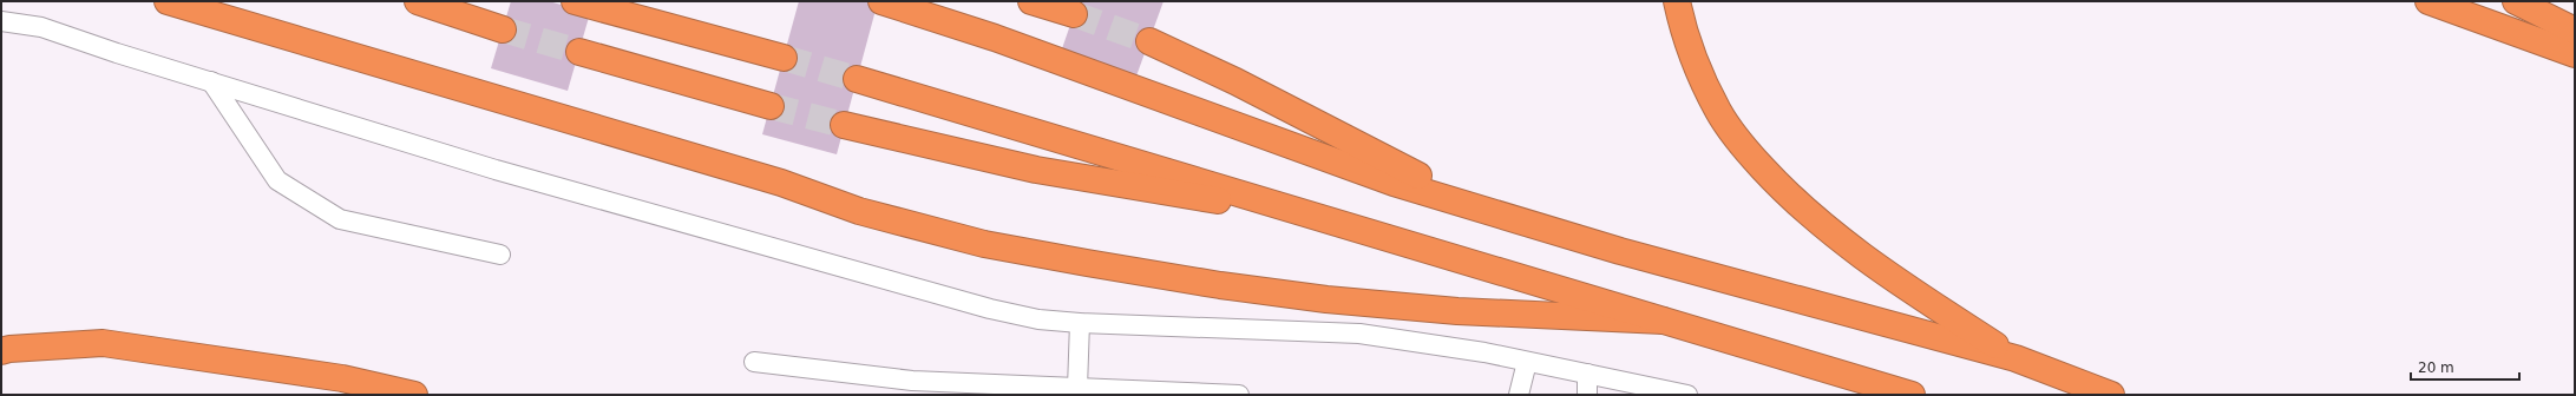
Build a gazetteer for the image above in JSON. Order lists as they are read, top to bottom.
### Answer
{
  "scale_bar": "20 m"
}
